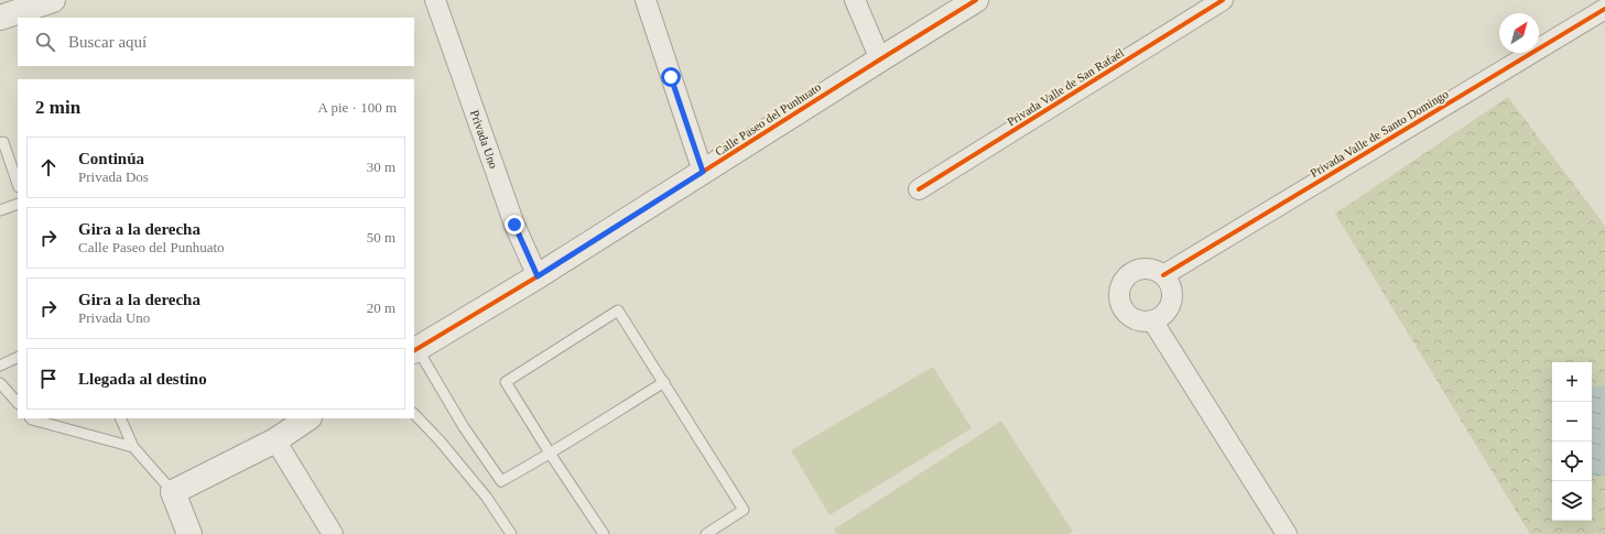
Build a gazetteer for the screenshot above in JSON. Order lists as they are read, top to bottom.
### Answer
{
  "streets": {
    "street": [
      "Privada Valle de San Rafaél",
      "Calle Paseo del Punhuato",
      "Privada Valle de Santo Domingo",
      "Privada Uno"
    ]
  },
  "crossings": [
    ["Calle Paseo del Punhuato", "Privada Uno"]
  ],
  "north": "top right",
  "page": {
    "search": "Buscar aquí",
    "heading": ["2 min", "A pie · 100 m"],
    "list": [
      ["Continúa", "Privada Dos", "30 m"],
      ["Gira a la derecha", "Calle Paseo del Punhuato", "50 m"],
      ["Gira a la derecha", "Privada Uno", "20 m"],
      "Llegada al destino"
    ],
    "map_buttons": ["+", "−"]
  }
}
